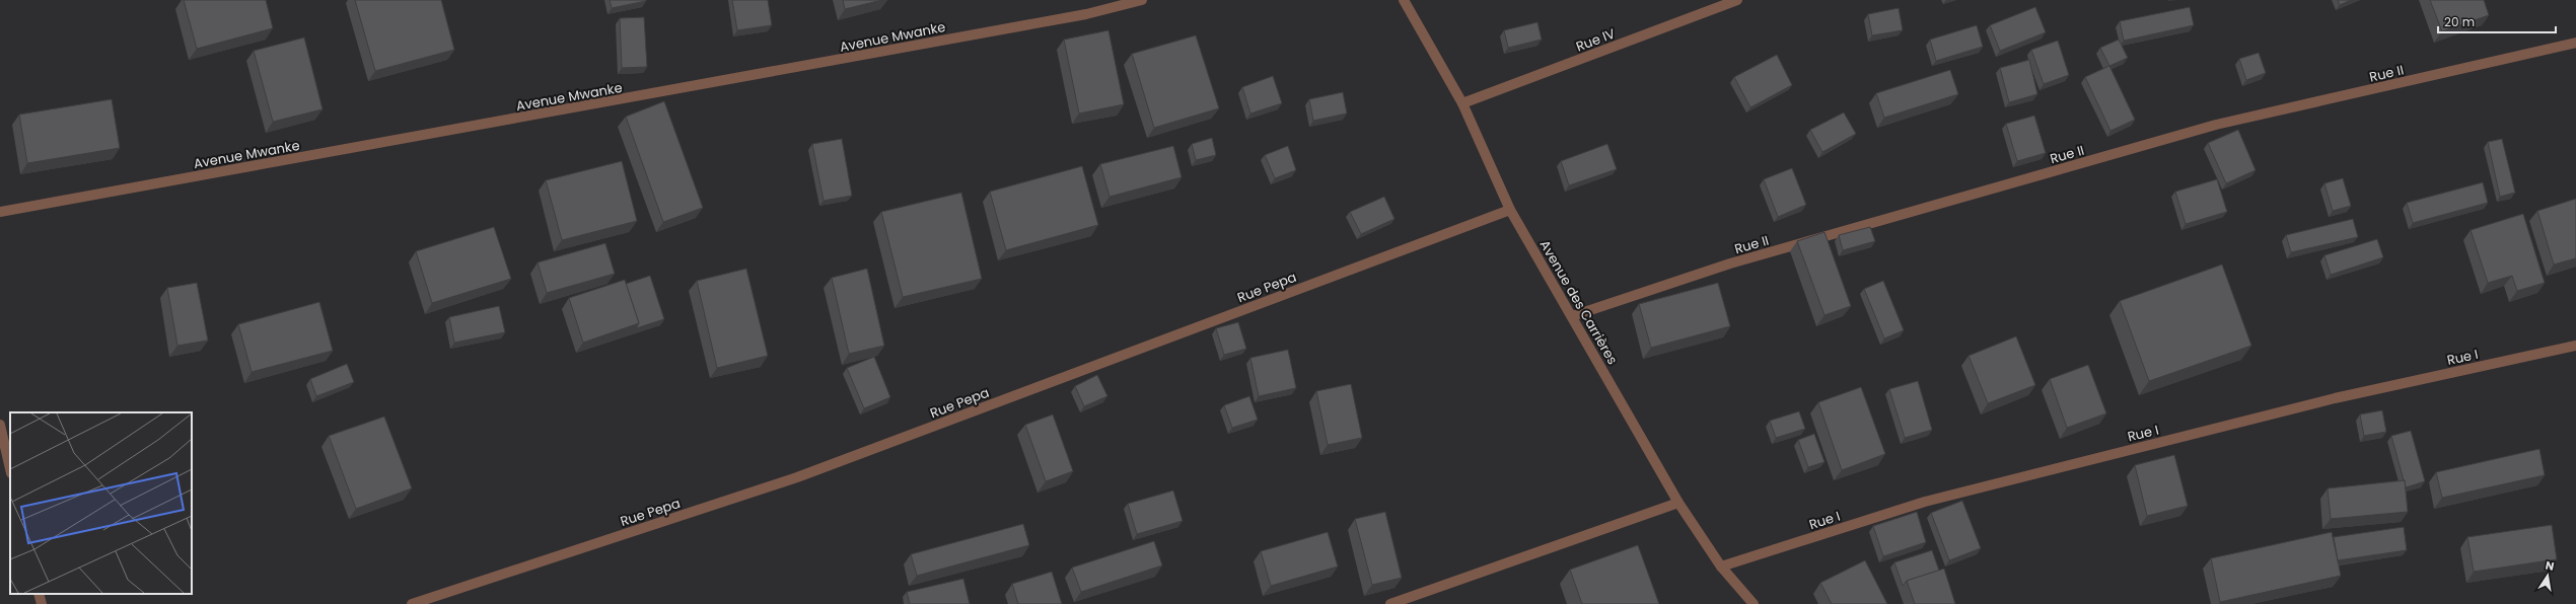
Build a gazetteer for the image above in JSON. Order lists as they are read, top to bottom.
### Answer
{
  "streets": {
    "street": [
      "Avenue Mwanke",
      "Rue IV",
      "Rue II",
      "Rue Pepa",
      "Avenue des Carrières",
      "Rue I"
    ]
  },
  "crossings": [
    ["Rue IV", "Avenue des Carrières"],
    ["Rue II", "Avenue des Carrières"],
    ["Rue Pepa", "Avenue des Carrières"],
    ["Avenue des Carrières", "Rue I"]
  ],
  "scale_bar": "20 m",
  "north": "top"
}
